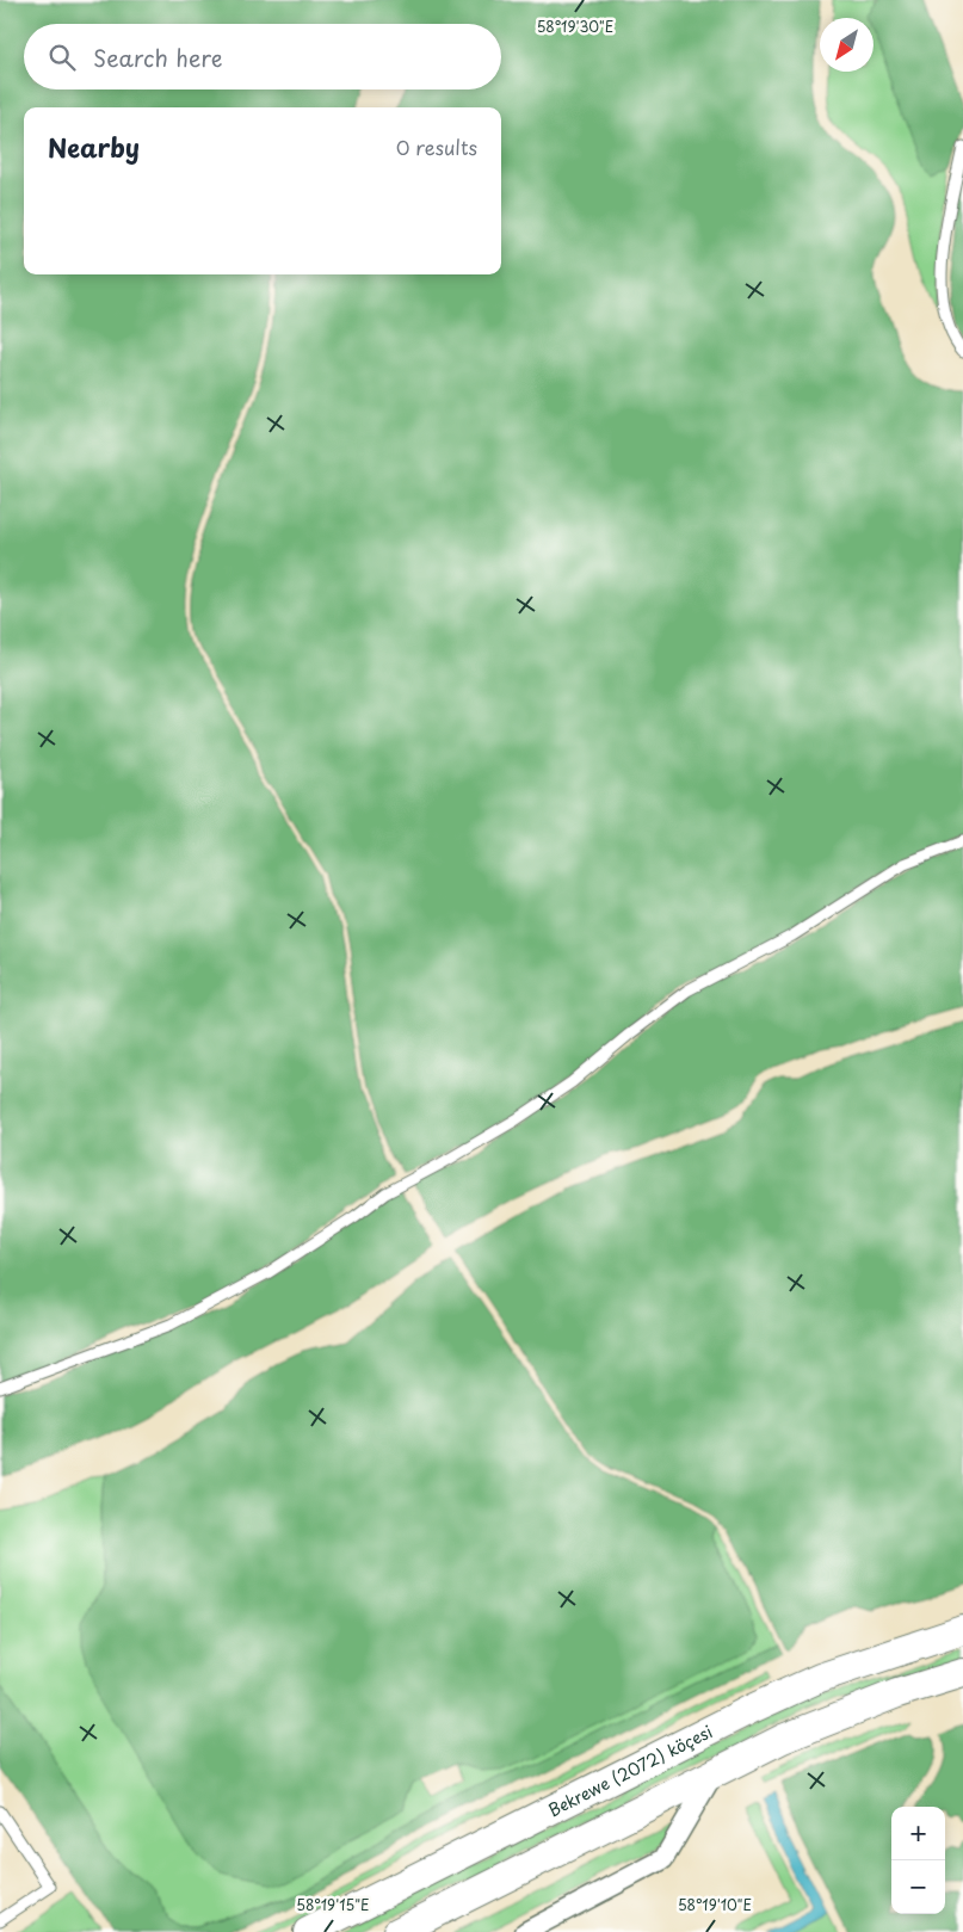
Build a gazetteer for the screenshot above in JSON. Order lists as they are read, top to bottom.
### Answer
{
  "streets": {
    "main road": ["Bekrewe (2072) köçesi"]
  },
  "north": "bottom left",
  "page": {
    "search": "Search here",
    "heading": ["Nearby", "0 results"],
    "map_buttons": ["+", "−"]
  },
  "coordinates": ["58°19'30\"E", "58°19'15\"E", "58°19'10\"E"]
}
